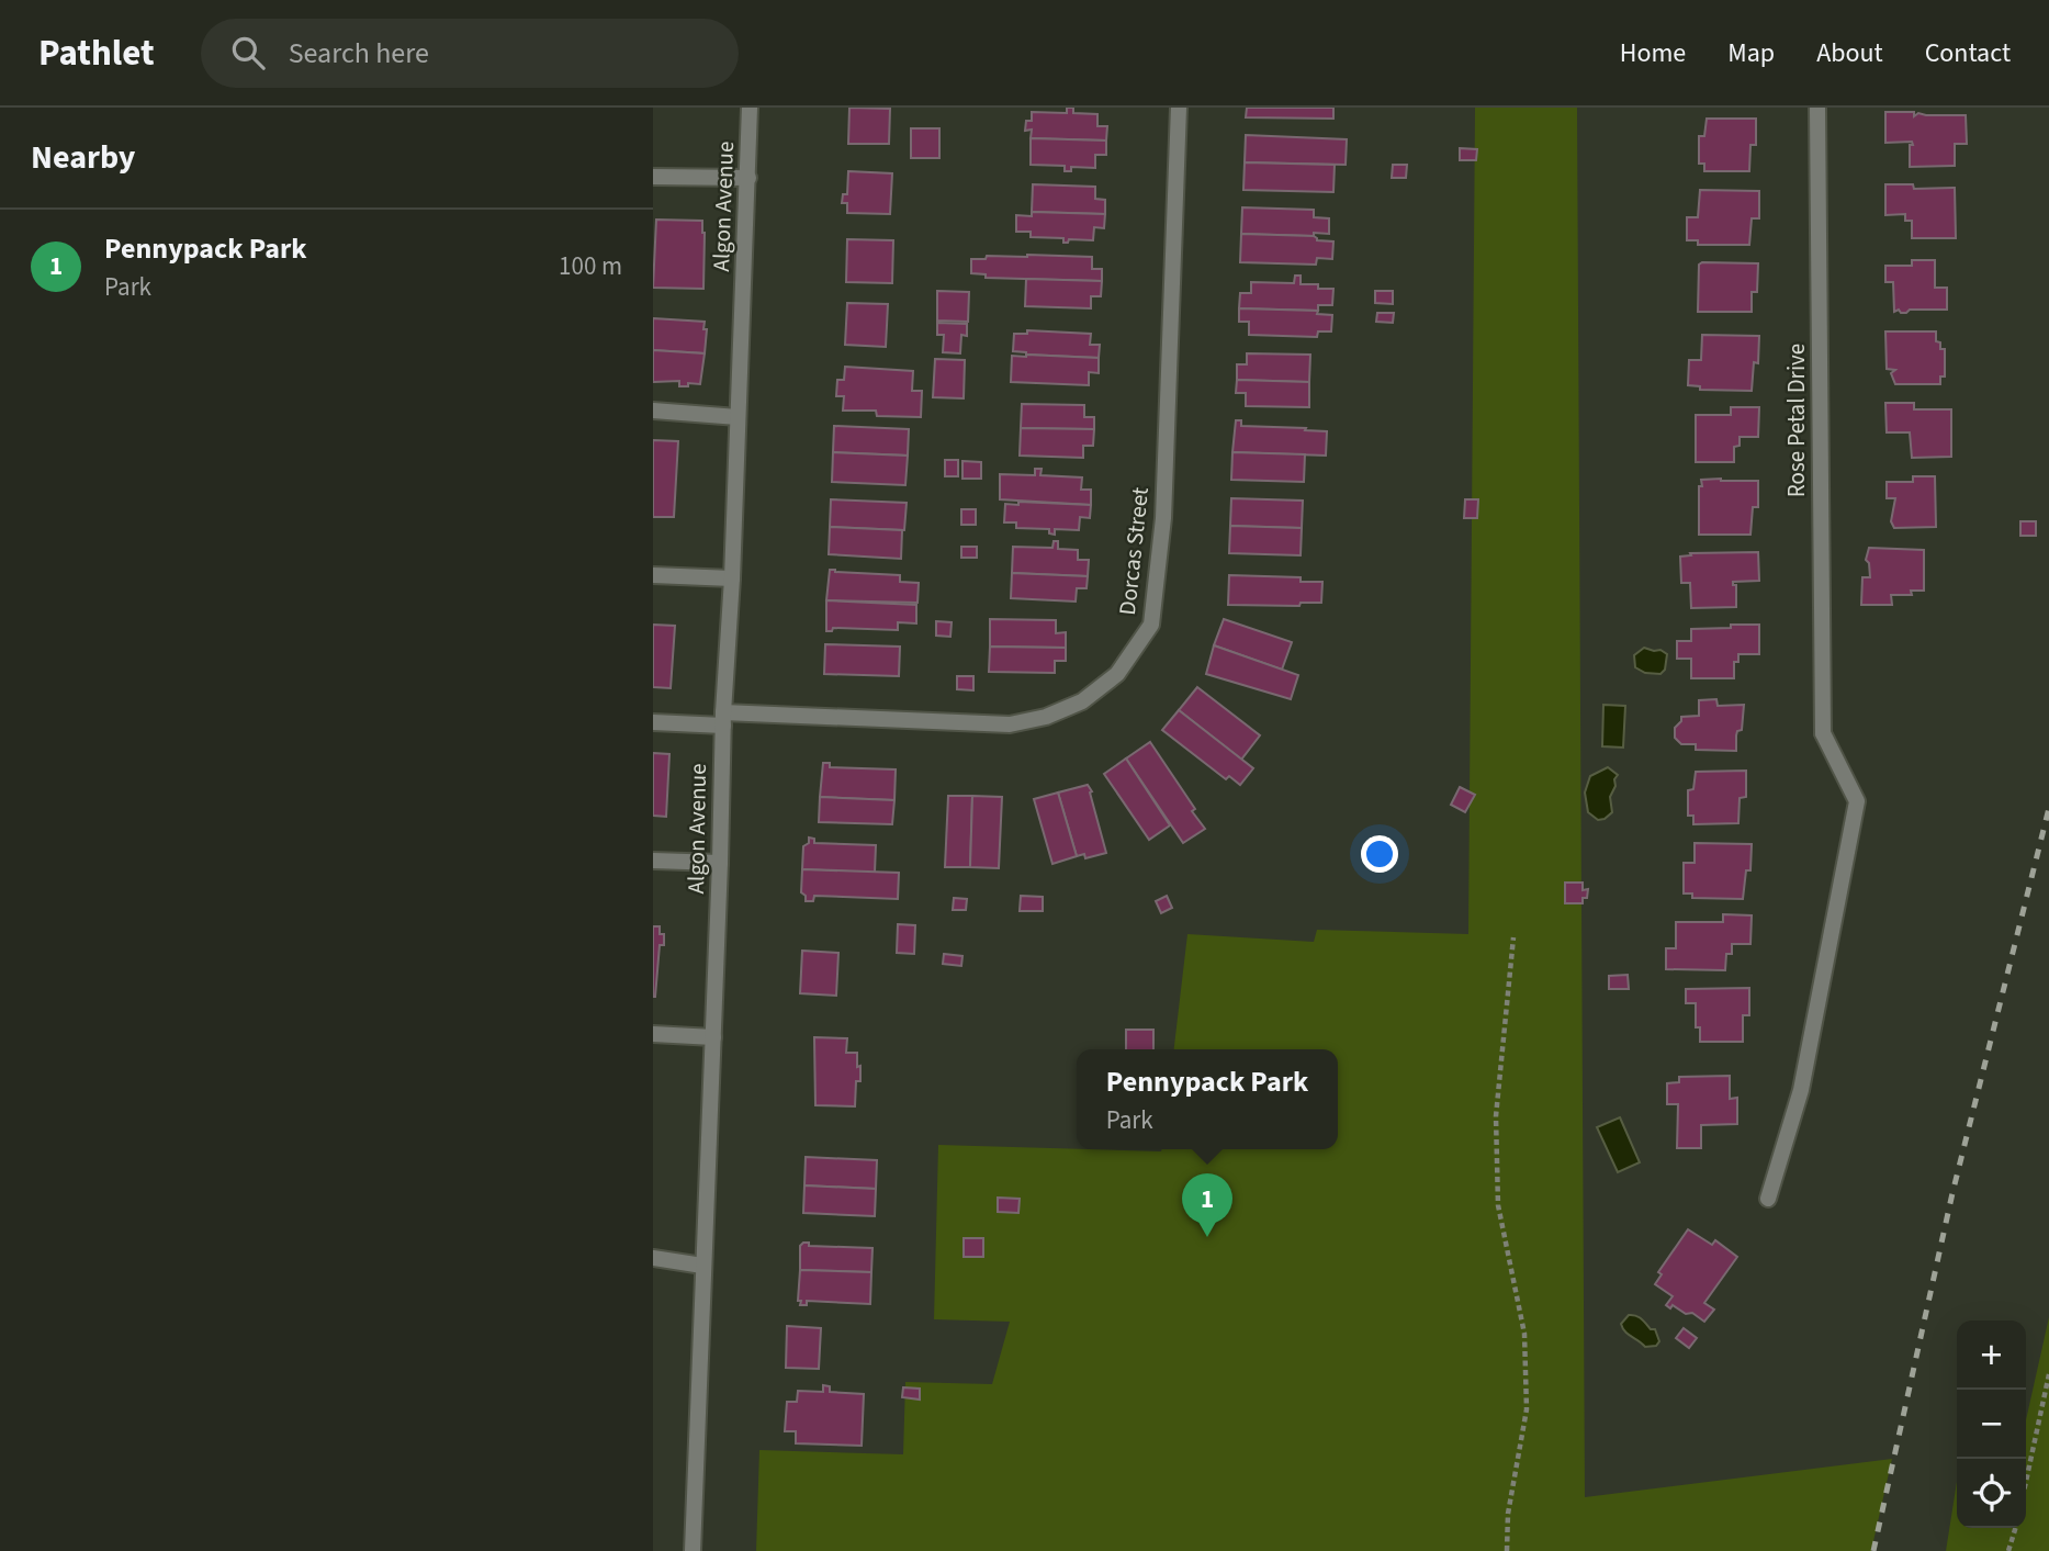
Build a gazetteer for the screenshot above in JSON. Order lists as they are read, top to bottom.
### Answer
{
  "streets": {
    "street": ["Algon Avenue", "Rose Petal Drive", "Dorcas Street"]
  },
  "crossings": [
    ["Algon Avenue", "Dorcas Street"]
  ],
  "page": {
    "header": "Pathlet",
    "search": "Search here",
    "nav": [
      "Home",
      "Map",
      "About",
      "Contact"
    ],
    "heading": "Nearby",
    "list": [
      {
        "mark": "1",
        "name": "Pennypack Park",
        "note": "Park",
        "value": "100 m"
      }
    ],
    "popup": ["Pennypack Park", "Park"],
    "pins": "1",
    "map_buttons": ["+", "−"]
  }
}
